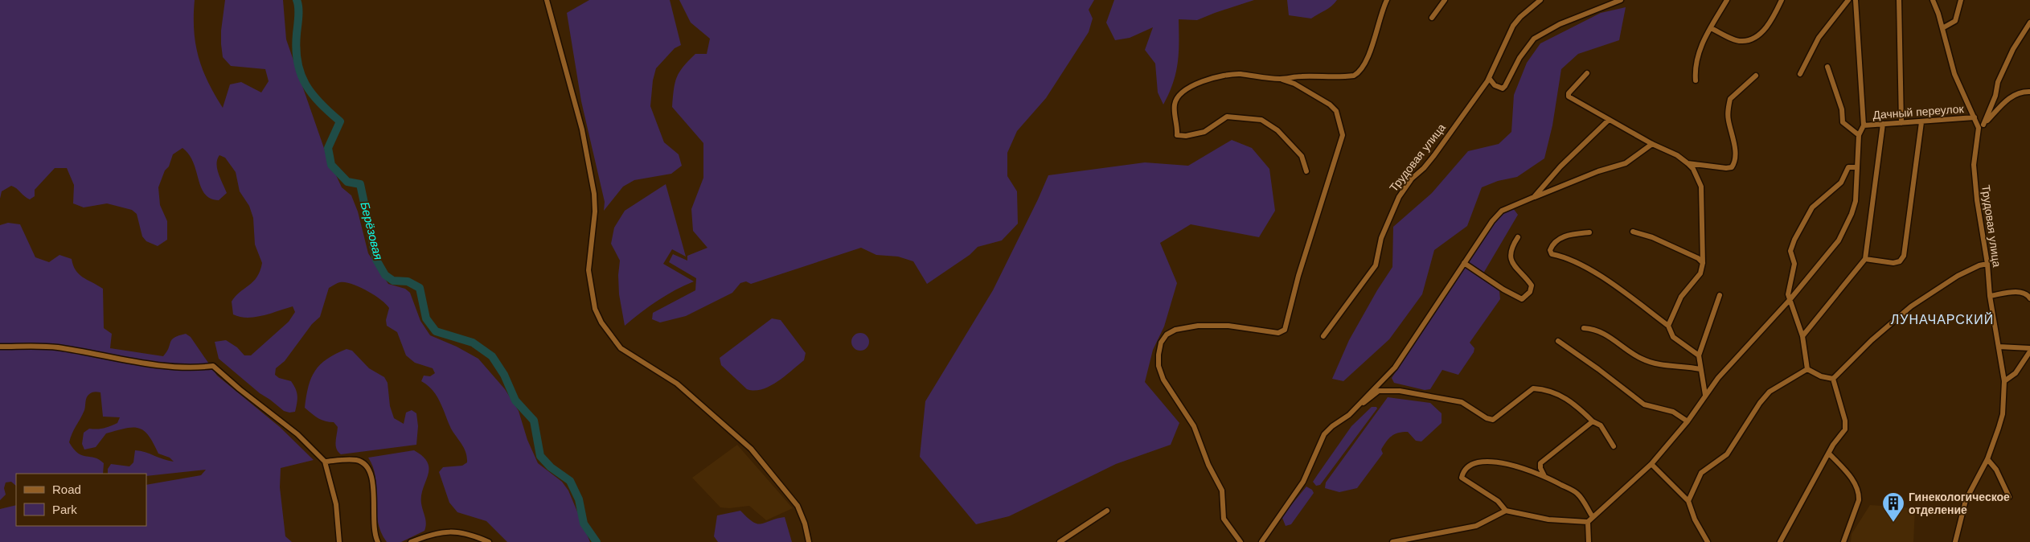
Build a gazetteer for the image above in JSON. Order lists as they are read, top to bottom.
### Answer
{
  "streets": {
    "street": ["Дачный переулок", "Трудовая улица"]
  },
  "crossings": [
    ["Дачный переулок", "Трудовая улица"]
  ],
  "districts": ["ЛУНАЧАРСКИЙ"],
  "water": ["Берёзовая"],
  "places": {
    "building": ["Гинекологическое отделение"]
  },
  "legend": ["Road", "Park"]
}
